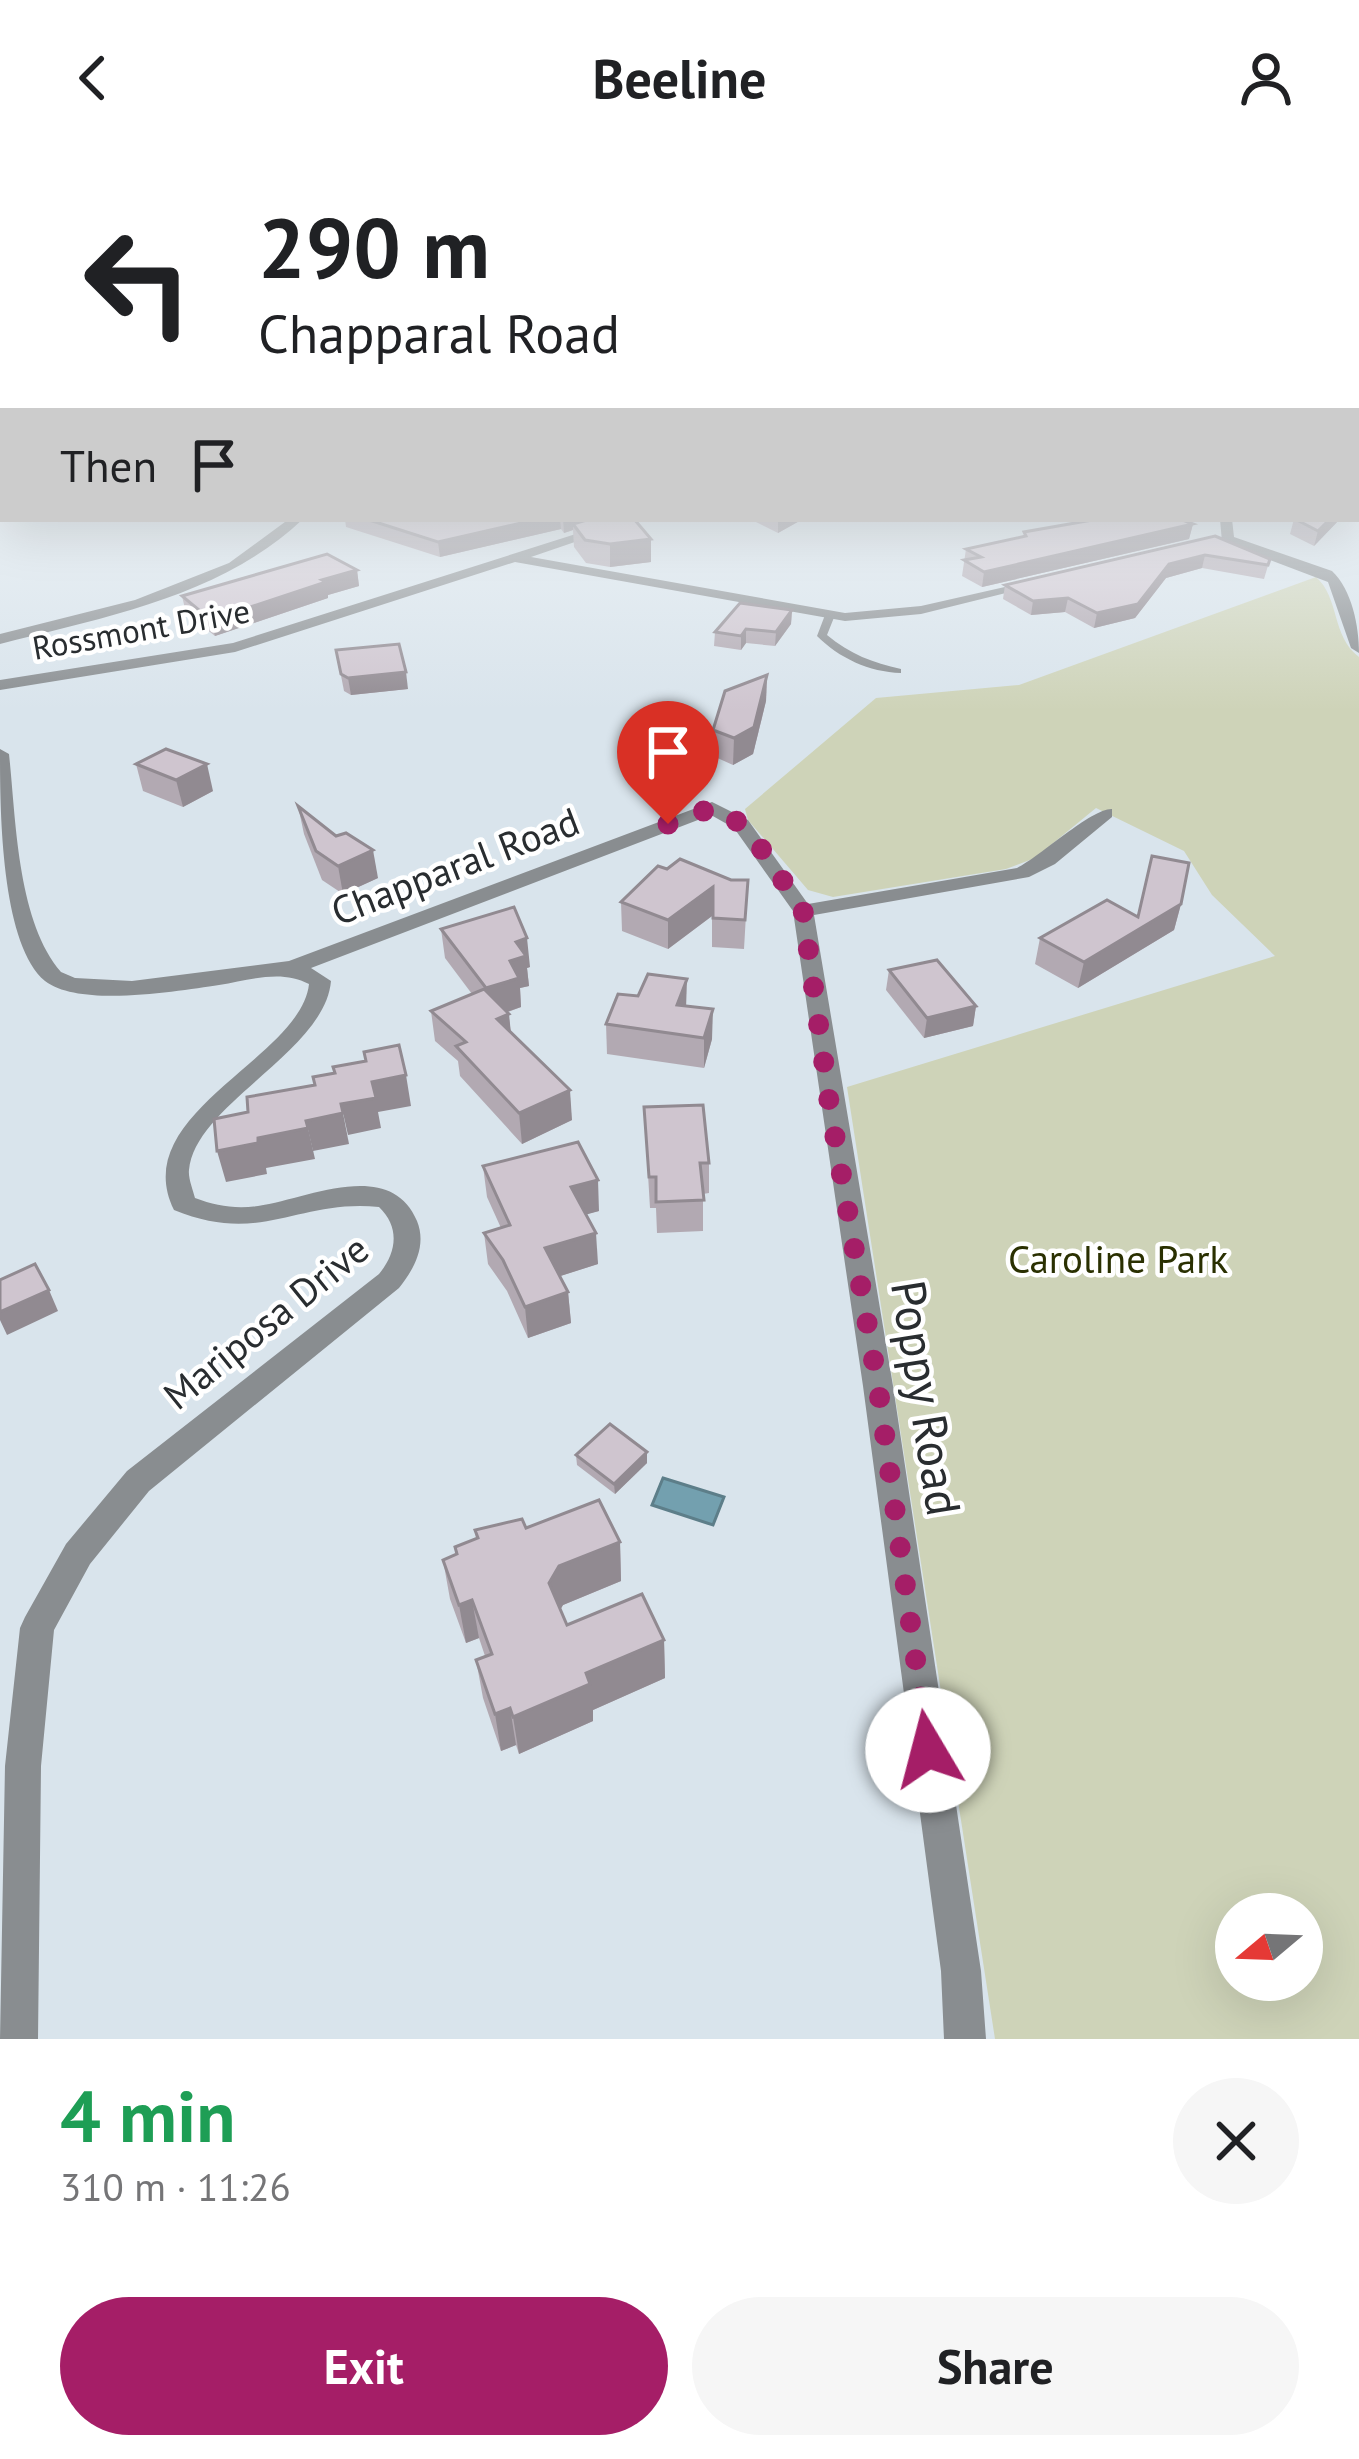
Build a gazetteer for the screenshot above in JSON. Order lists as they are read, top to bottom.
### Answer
{
  "streets": {
    "street": [
      "Rossmont Drive",
      "Chapparal Road",
      "Mariposa Drive",
      "Poppy Road"
    ]
  },
  "crossings": [
    ["Chapparal Road", "Mariposa Drive"],
    ["Chapparal Road", "Poppy Road"]
  ],
  "parks": ["Caroline Park"],
  "north": "left",
  "page": {
    "header": "Beeline",
    "turn": ["290 m", "Chapparal Road"],
    "then": "Then",
    "heading": ["4 min", "310 m · 11:26"],
    "buttons": ["Exit", "Share"]
  }
}
